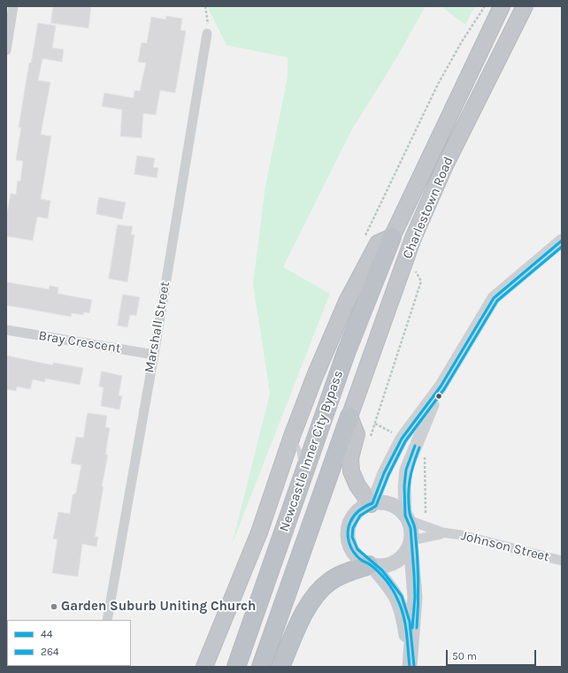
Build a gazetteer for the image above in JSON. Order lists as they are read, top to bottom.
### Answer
{
  "streets": {
    "highway": ["Charlestown Road", "Newcastle Inner City Bypass"],
    "street": ["Marshall Street", "Bray Crescent", "Johnson Street"]
  },
  "crossings": [
    ["Charlestown Road", "Newcastle Inner City Bypass"],
    ["Marshall Street", "Bray Crescent"]
  ],
  "places": ["Garden Suburb Uniting Church"],
  "lines": ["transit line 44", "transit line 264"],
  "legend": ["44", "264"],
  "scale_bar": "50 m"
}
